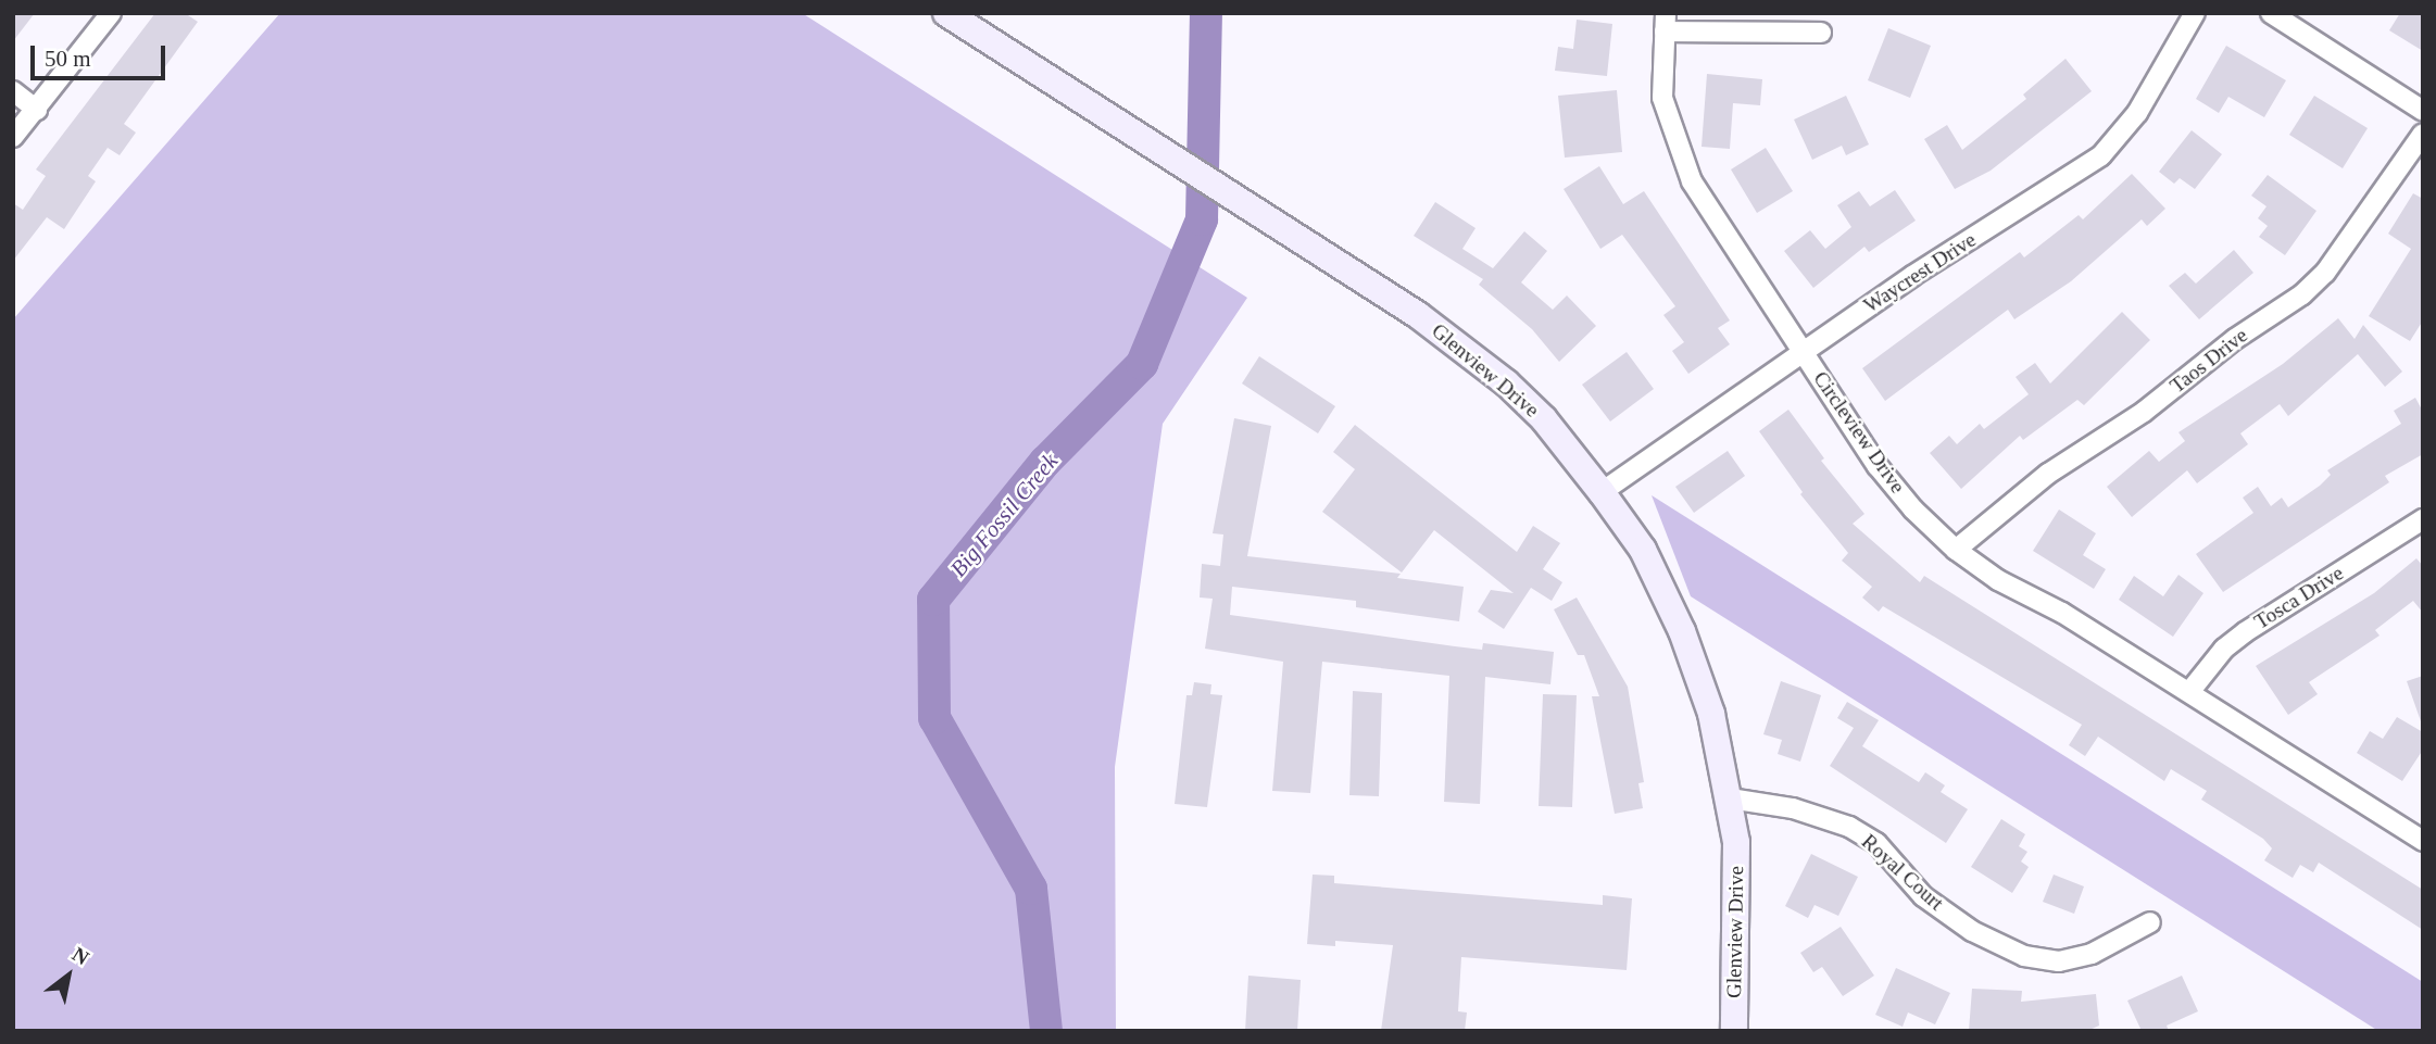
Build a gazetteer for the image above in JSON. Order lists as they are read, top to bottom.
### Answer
{
  "streets": {
    "main road": ["Glenview Drive"],
    "street": [
      "Waycrest Drive",
      "Taos Drive",
      "Circleview Drive",
      "Tosca Drive",
      "Royal Court"
    ]
  },
  "crossings": [
    ["Waycrest Drive", "Glenview Drive"],
    ["Waycrest Drive", "Circleview Drive"],
    ["Taos Drive", "Circleview Drive"],
    ["Glenview Drive", "Royal Court"],
    ["Circleview Drive", "Tosca Drive"]
  ],
  "water": ["Big Fossil Creek"],
  "scale_bar": "50 m",
  "north": "top right"
}
